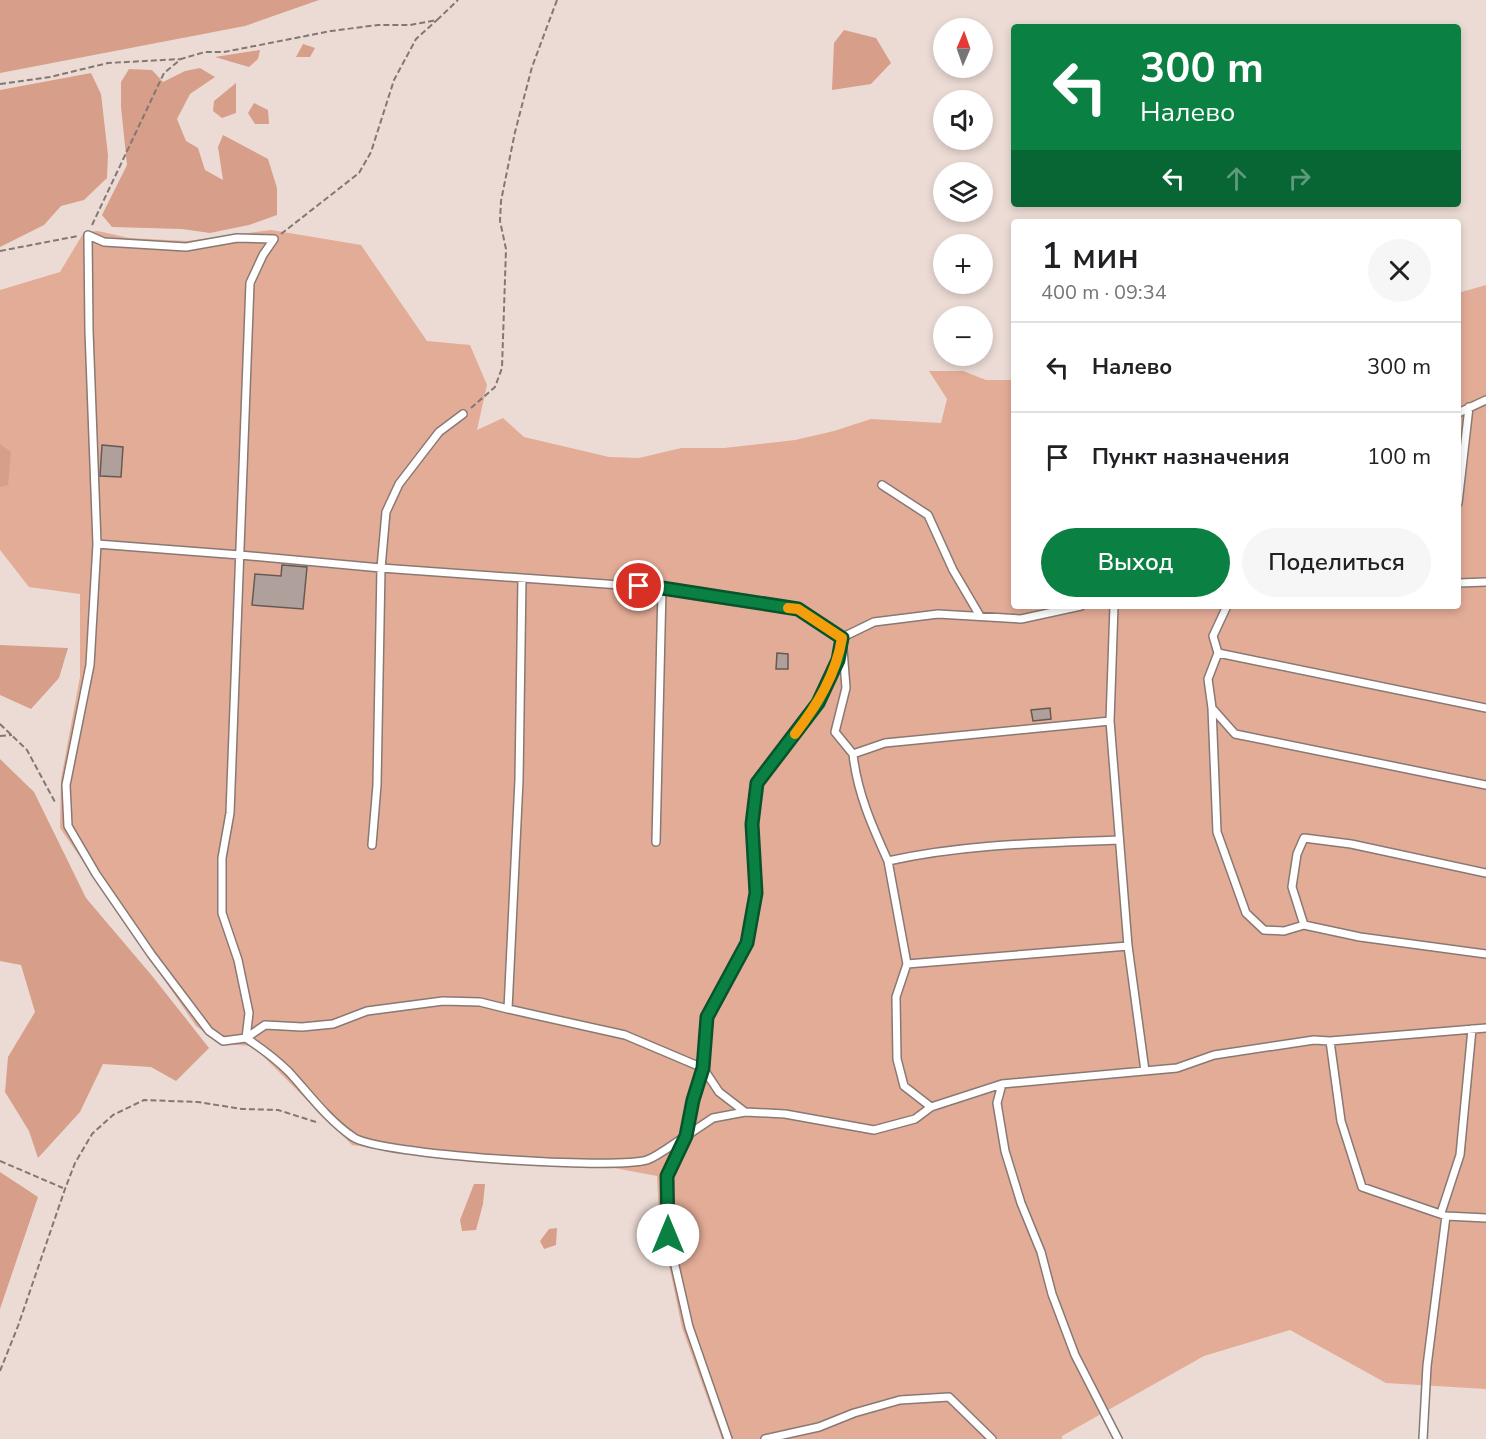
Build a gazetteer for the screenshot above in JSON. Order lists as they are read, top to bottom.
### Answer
{
  "north": "top",
  "page": {
    "map_buttons": ["+", "−"],
    "turn": ["300 m", "Налево"],
    "heading": ["1 мин", "400 m · 09:34"],
    "list": [
      {
        "name": "Налево",
        "value": "300 m"
      },
      {
        "name": "Пункт назначения",
        "value": "100 m"
      }
    ],
    "buttons": ["Выход", "Поделиться"]
  }
}
